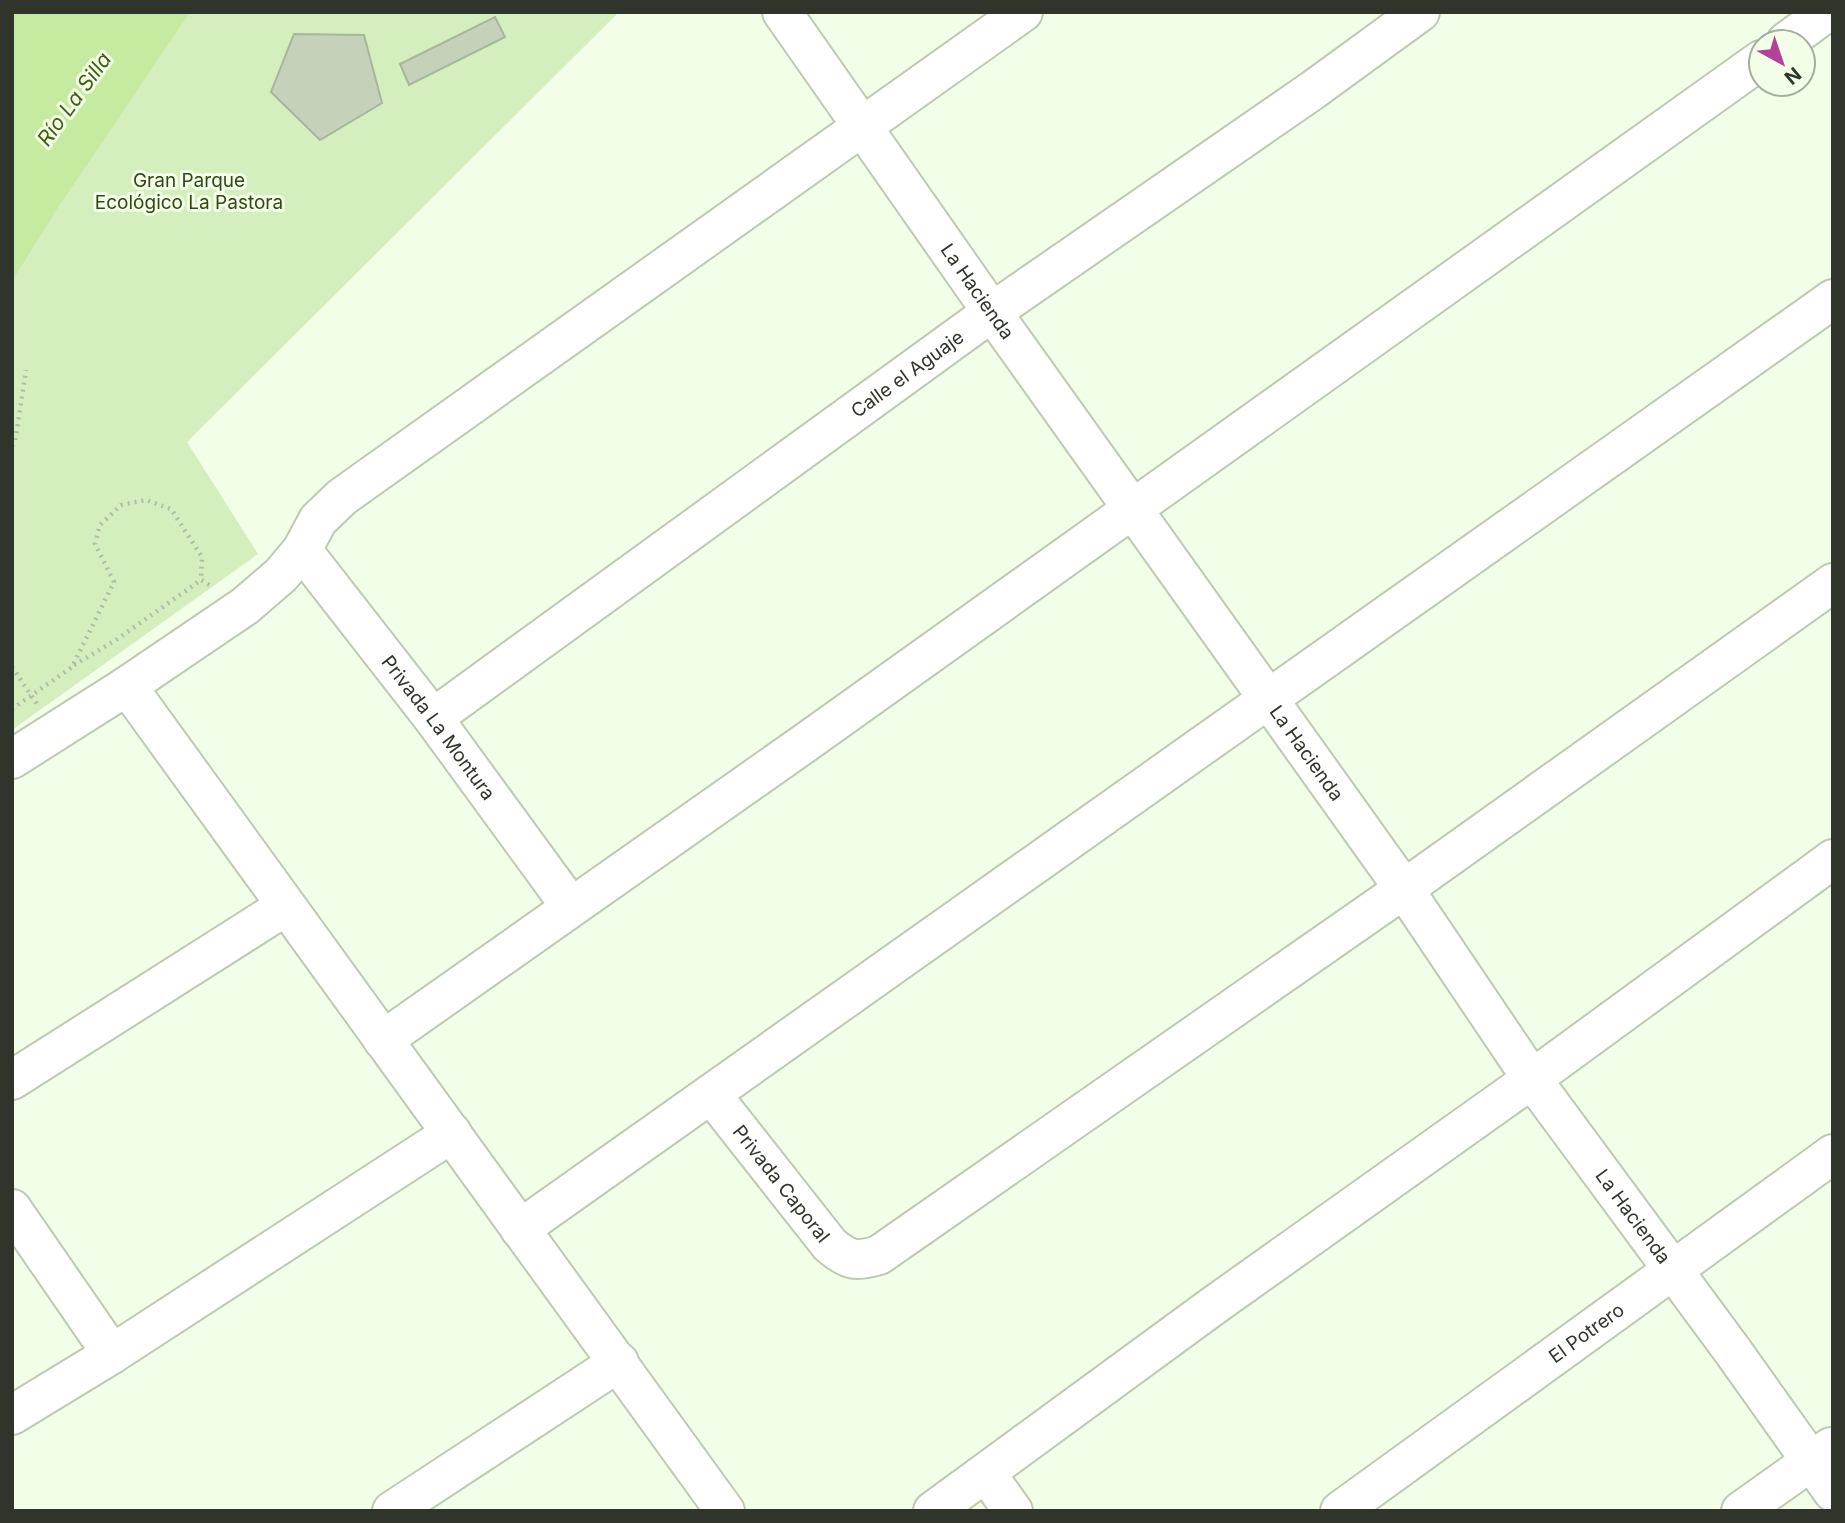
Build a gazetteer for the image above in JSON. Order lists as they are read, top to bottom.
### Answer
{
  "streets": {
    "street": [
      "La Hacienda",
      "Calle el Aguaje",
      "Privada La Montura",
      "Privada Caporal",
      "El Potrero"
    ]
  },
  "crossings": [
    ["La Hacienda", "Calle el Aguaje"],
    ["La Hacienda", "Privada Caporal"],
    ["La Hacienda", "El Potrero"],
    ["Calle el Aguaje", "Privada La Montura"]
  ],
  "water": ["Río La Silla"],
  "parks": ["Gran Parque Ecológico La Pastora"],
  "north": "bottom right"
}
